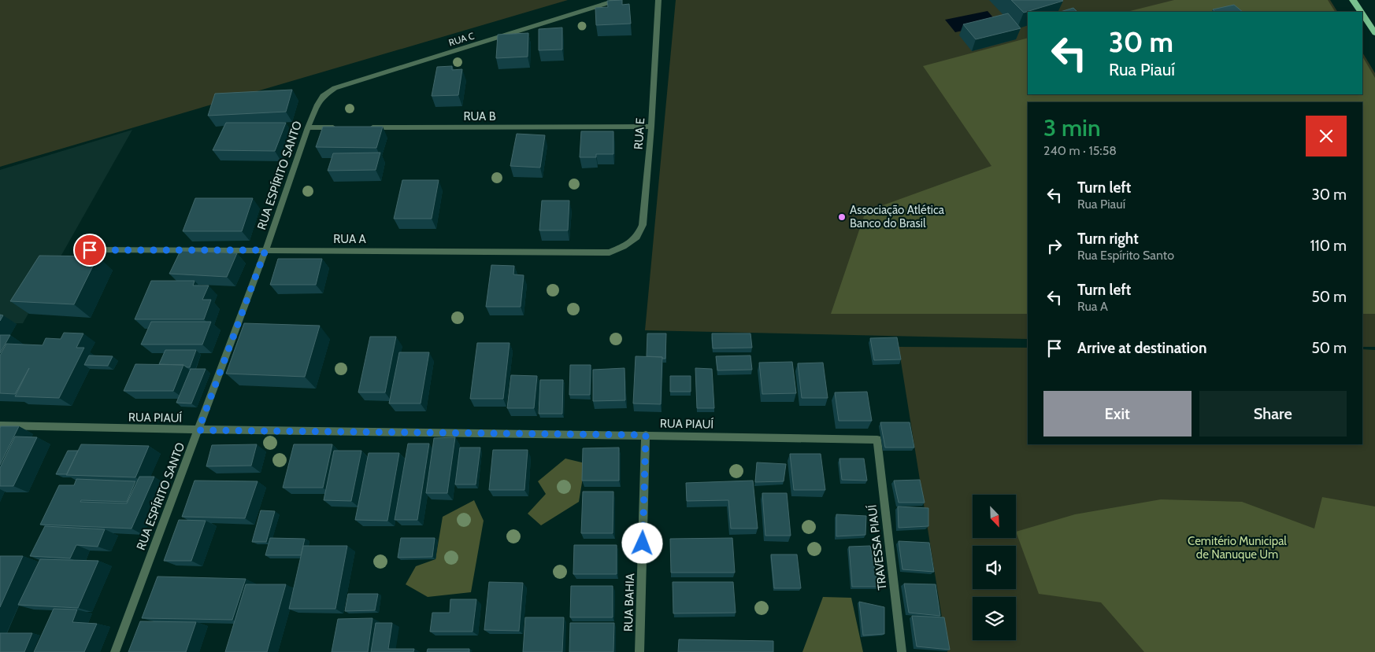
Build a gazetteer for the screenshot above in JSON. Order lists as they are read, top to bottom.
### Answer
{
  "streets": {
    "street": [
      "RUA C",
      "RUA B",
      "RUA E",
      "RUA ESPÍRITO SANTO",
      "RUA A",
      "RUA PIAUÍ",
      "TRAVESSA PIAUÍ",
      "RUA BAHIA"
    ]
  },
  "crossings": [
    ["RUA C", "RUA ESPÍRITO SANTO"],
    ["RUA B", "RUA E"],
    ["RUA E", "RUA A"],
    ["RUA ESPÍRITO SANTO", "RUA A"],
    ["RUA ESPÍRITO SANTO", "RUA PIAUÍ"],
    ["RUA PIAUÍ", "TRAVESSA PIAUÍ"],
    ["RUA PIAUÍ", "RUA BAHIA"]
  ],
  "parks": ["Cemitério Municipal de Nanuque Um"],
  "places": ["Associação Atlética Banco do Brasil"],
  "north": "bottom right",
  "page": {
    "turn": ["30 m", "Rua Piauí"],
    "heading": ["3 min", "240 m · 15:58"],
    "list": [
      {
        "name": "Turn left",
        "note": "Rua Piauí",
        "value": "30 m"
      },
      {
        "name": "Turn right",
        "note": "Rua Espírito Santo",
        "value": "110 m"
      },
      {
        "name": "Turn left",
        "note": "Rua A",
        "value": "50 m"
      },
      {
        "name": "Arrive at destination",
        "value": "50 m"
      }
    ],
    "buttons": ["Exit", "Share"]
  }
}
